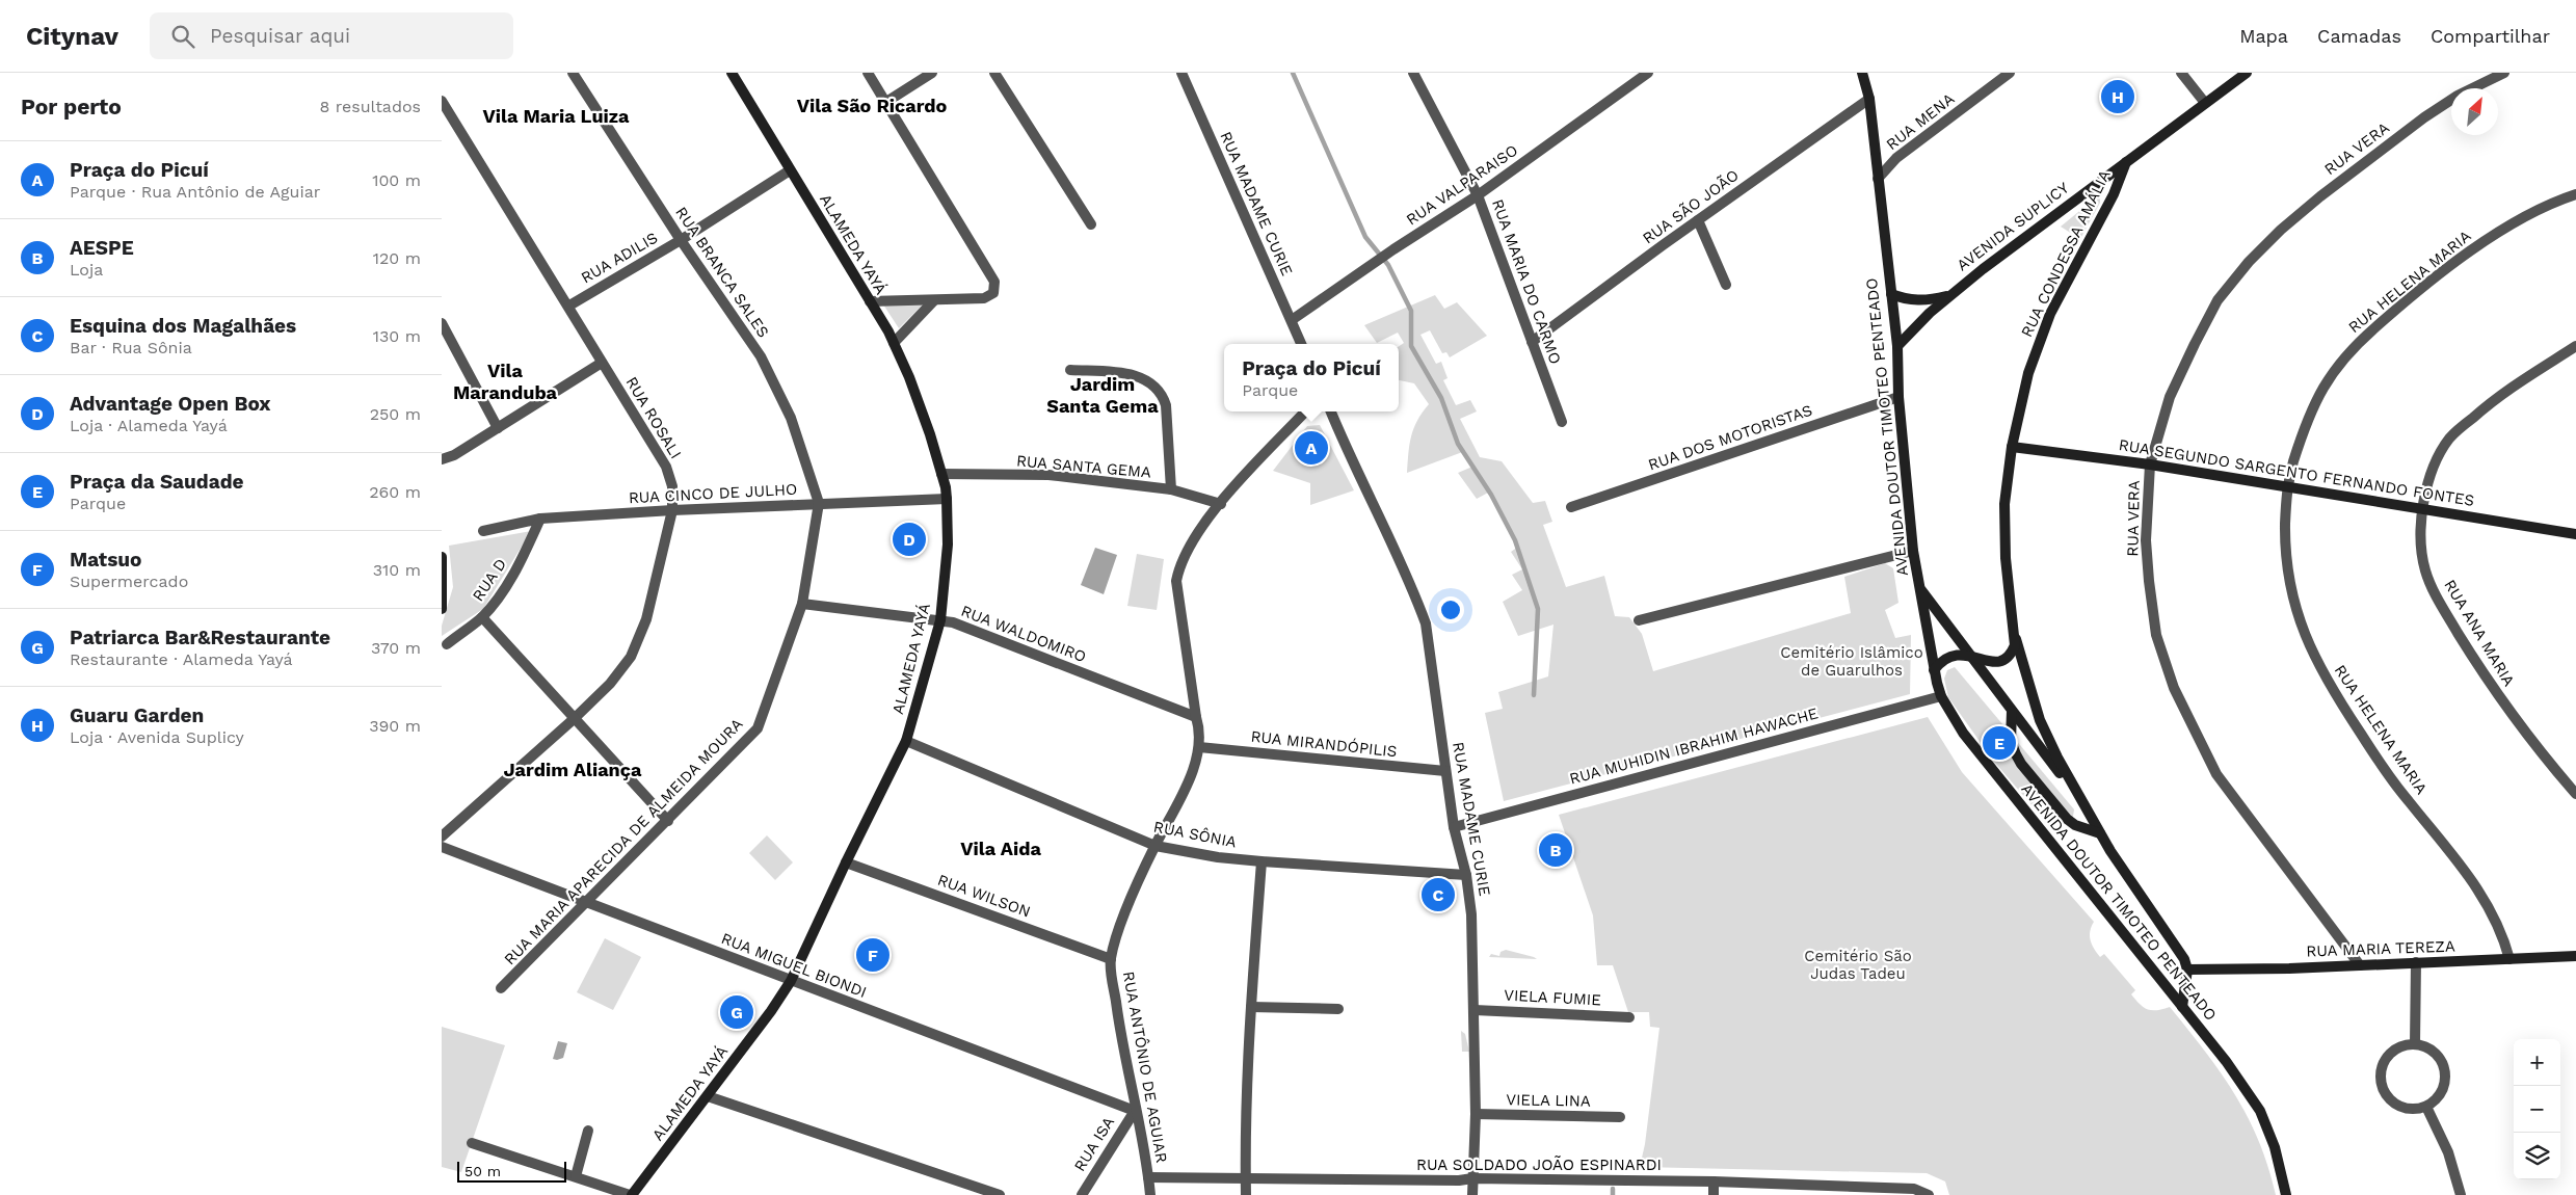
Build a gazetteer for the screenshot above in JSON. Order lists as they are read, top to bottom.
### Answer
{
  "streets": {
    "street": [
      "RUA MENA",
      "RUA VERA",
      "RUA VALPARAISO",
      "RUA MADAME CURIE",
      "RUA SÃO JOÃO",
      "AVENIDA SUPLICY",
      "ALAMEDA YAYÁ",
      "RUA CONDESSA AMÁLIA",
      "RUA ADILIS",
      "RUA BRANCA SALES",
      "RUA MARIA DO CARMO",
      "RUA HELENA MARIA",
      "RUA ROSALI",
      "AVENIDA DOUTOR TIMOTEO PENTEADO",
      "RUA DOS MOTORISTAS",
      "RUA SANTA GEMA",
      "RUA SEGUNDO SARGENTO FERNANDO FONTES",
      "RUA CINCO DE JULHO",
      "RUA D",
      "RUA ANA MARIA",
      "RUA WALDOMIRO",
      "RUA MIRANDÓPILIS",
      "RUA MUHIDIN IBRAHIM HAWACHE",
      "RUA SÔNIA",
      "RUA MARIA APARECIDA DE ALMEIDA MOURA",
      "RUA WILSON",
      "RUA MARIA TEREZA",
      "RUA MIGUEL BIONDI",
      "VIELA FUMIE",
      "RUA ANTÔNIO DE AGUIAR",
      "VIELA LINA",
      "RUA ISA",
      "RUA SOLDADO JOÃO ESPINARDI"
    ]
  },
  "crossings": [
    ["RUA MENA", "AVENIDA DOUTOR TIMOTEO PENTEADO"],
    ["RUA VERA", "RUA SEGUNDO SARGENTO FERNANDO FONTES"],
    ["RUA VERA", "RUA MARIA TEREZA"],
    ["RUA VALPARAISO", "RUA MADAME CURIE"],
    ["RUA VALPARAISO", "RUA MARIA DO CARMO"],
    ["RUA MADAME CURIE", "RUA MIRANDÓPILIS"],
    ["RUA MADAME CURIE", "RUA MUHIDIN IBRAHIM HAWACHE"],
    ["RUA MADAME CURIE", "RUA SÔNIA"],
    ["RUA MADAME CURIE", "VIELA FUMIE"],
    ["RUA MADAME CURIE", "VIELA LINA"],
    ["RUA MADAME CURIE", "RUA SOLDADO JOÃO ESPINARDI"],
    ["RUA SÃO JOÃO", "RUA MARIA DO CARMO"],
    ["RUA SÃO JOÃO", "AVENIDA DOUTOR TIMOTEO PENTEADO"],
    ["AVENIDA SUPLICY", "RUA CONDESSA AMÁLIA"],
    ["AVENIDA SUPLICY", "AVENIDA DOUTOR TIMOTEO PENTEADO"],
    ["ALAMEDA YAYÁ", "RUA ADILIS"],
    ["ALAMEDA YAYÁ", "RUA SANTA GEMA"],
    ["ALAMEDA YAYÁ", "RUA CINCO DE JULHO"],
    ["ALAMEDA YAYÁ", "RUA WALDOMIRO"],
    ["ALAMEDA YAYÁ", "RUA SÔNIA"],
    ["ALAMEDA YAYÁ", "RUA WILSON"],
    ["ALAMEDA YAYÁ", "RUA MIGUEL BIONDI"],
    ["RUA CONDESSA AMÁLIA", "RUA SEGUNDO SARGENTO FERNANDO FONTES"],
    ["RUA CONDESSA AMÁLIA", "RUA MARIA TEREZA"],
    ["RUA ADILIS", "RUA BRANCA SALES"],
    ["RUA ADILIS", "RUA ROSALI"],
    ["RUA BRANCA SALES", "RUA CINCO DE JULHO"],
    ["RUA BRANCA SALES", "RUA MARIA APARECIDA DE ALMEIDA MOURA"],
    ["RUA HELENA MARIA", "RUA SEGUNDO SARGENTO FERNANDO FONTES"],
    ["RUA HELENA MARIA", "RUA MARIA TEREZA"],
    ["RUA ROSALI", "RUA CINCO DE JULHO"],
    ["AVENIDA DOUTOR TIMOTEO PENTEADO", "RUA DOS MOTORISTAS"],
    ["AVENIDA DOUTOR TIMOTEO PENTEADO", "RUA MUHIDIN IBRAHIM HAWACHE"],
    ["RUA SANTA GEMA", "RUA ANTÔNIO DE AGUIAR"],
    ["RUA SEGUNDO SARGENTO FERNANDO FONTES", "RUA ANA MARIA"],
    ["RUA CINCO DE JULHO", "RUA D"],
    ["RUA CINCO DE JULHO", "RUA MARIA APARECIDA DE ALMEIDA MOURA"],
    ["RUA WALDOMIRO", "RUA MARIA APARECIDA DE ALMEIDA MOURA"],
    ["RUA WALDOMIRO", "RUA ANTÔNIO DE AGUIAR"],
    ["RUA MIRANDÓPILIS", "RUA ANTÔNIO DE AGUIAR"],
    ["RUA SÔNIA", "RUA ANTÔNIO DE AGUIAR"],
    ["RUA MARIA APARECIDA DE ALMEIDA MOURA", "RUA MIGUEL BIONDI"],
    ["RUA WILSON", "RUA ANTÔNIO DE AGUIAR"],
    ["RUA MIGUEL BIONDI", "RUA ANTÔNIO DE AGUIAR"],
    ["RUA MIGUEL BIONDI", "RUA ISA"],
    ["RUA ANTÔNIO DE AGUIAR", "RUA ISA"],
    ["RUA ANTÔNIO DE AGUIAR", "RUA SOLDADO JOÃO ESPINARDI"]
  ],
  "districts": [
    "Vila São Ricardo",
    "Vila Maria Luiza",
    "Vila Maranduba",
    "Jardim Santa Gema",
    "Jardim Aliança",
    "Vila Aida"
  ],
  "parks": ["Cemitério Islâmico de Guarulhos", "Cemitério São Judas Tadeu"],
  "scale_bar": "50 m",
  "north": "top right",
  "page": {
    "header": "Citynav",
    "search": "Pesquisar aqui",
    "nav": ["Mapa", "Camadas", "Compartilhar"],
    "heading": ["Por perto", "8 resultados"],
    "pins": [
      "H",
      "A",
      "D",
      "E",
      "B",
      "C",
      "F",
      "G"
    ],
    "list": [
      {
        "mark": "A",
        "name": "Praça do Picuí",
        "note": "Parque · Rua Antônio de Aguiar",
        "value": "100 m"
      },
      {
        "mark": "B",
        "name": "AESPE",
        "note": "Loja",
        "value": "120 m"
      },
      {
        "mark": "C",
        "name": "Esquina dos Magalhães",
        "note": "Bar · Rua Sônia",
        "value": "130 m"
      },
      {
        "mark": "D",
        "name": "Advantage Open Box",
        "note": "Loja · Alameda Yayá",
        "value": "250 m"
      },
      {
        "mark": "E",
        "name": "Praça da Saudade",
        "note": "Parque",
        "value": "260 m"
      },
      {
        "mark": "F",
        "name": "Matsuo",
        "note": "Supermercado",
        "value": "310 m"
      },
      {
        "mark": "G",
        "name": "Patriarca Bar&Restaurante",
        "note": "Restaurante · Alameda Yayá",
        "value": "370 m"
      },
      {
        "mark": "H",
        "name": "Guaru Garden",
        "note": "Loja · Avenida Suplicy",
        "value": "390 m"
      }
    ],
    "popup": ["Praça do Picuí", "Parque"],
    "map_buttons": ["+", "−"],
    "scale": "50 m"
  }
}
